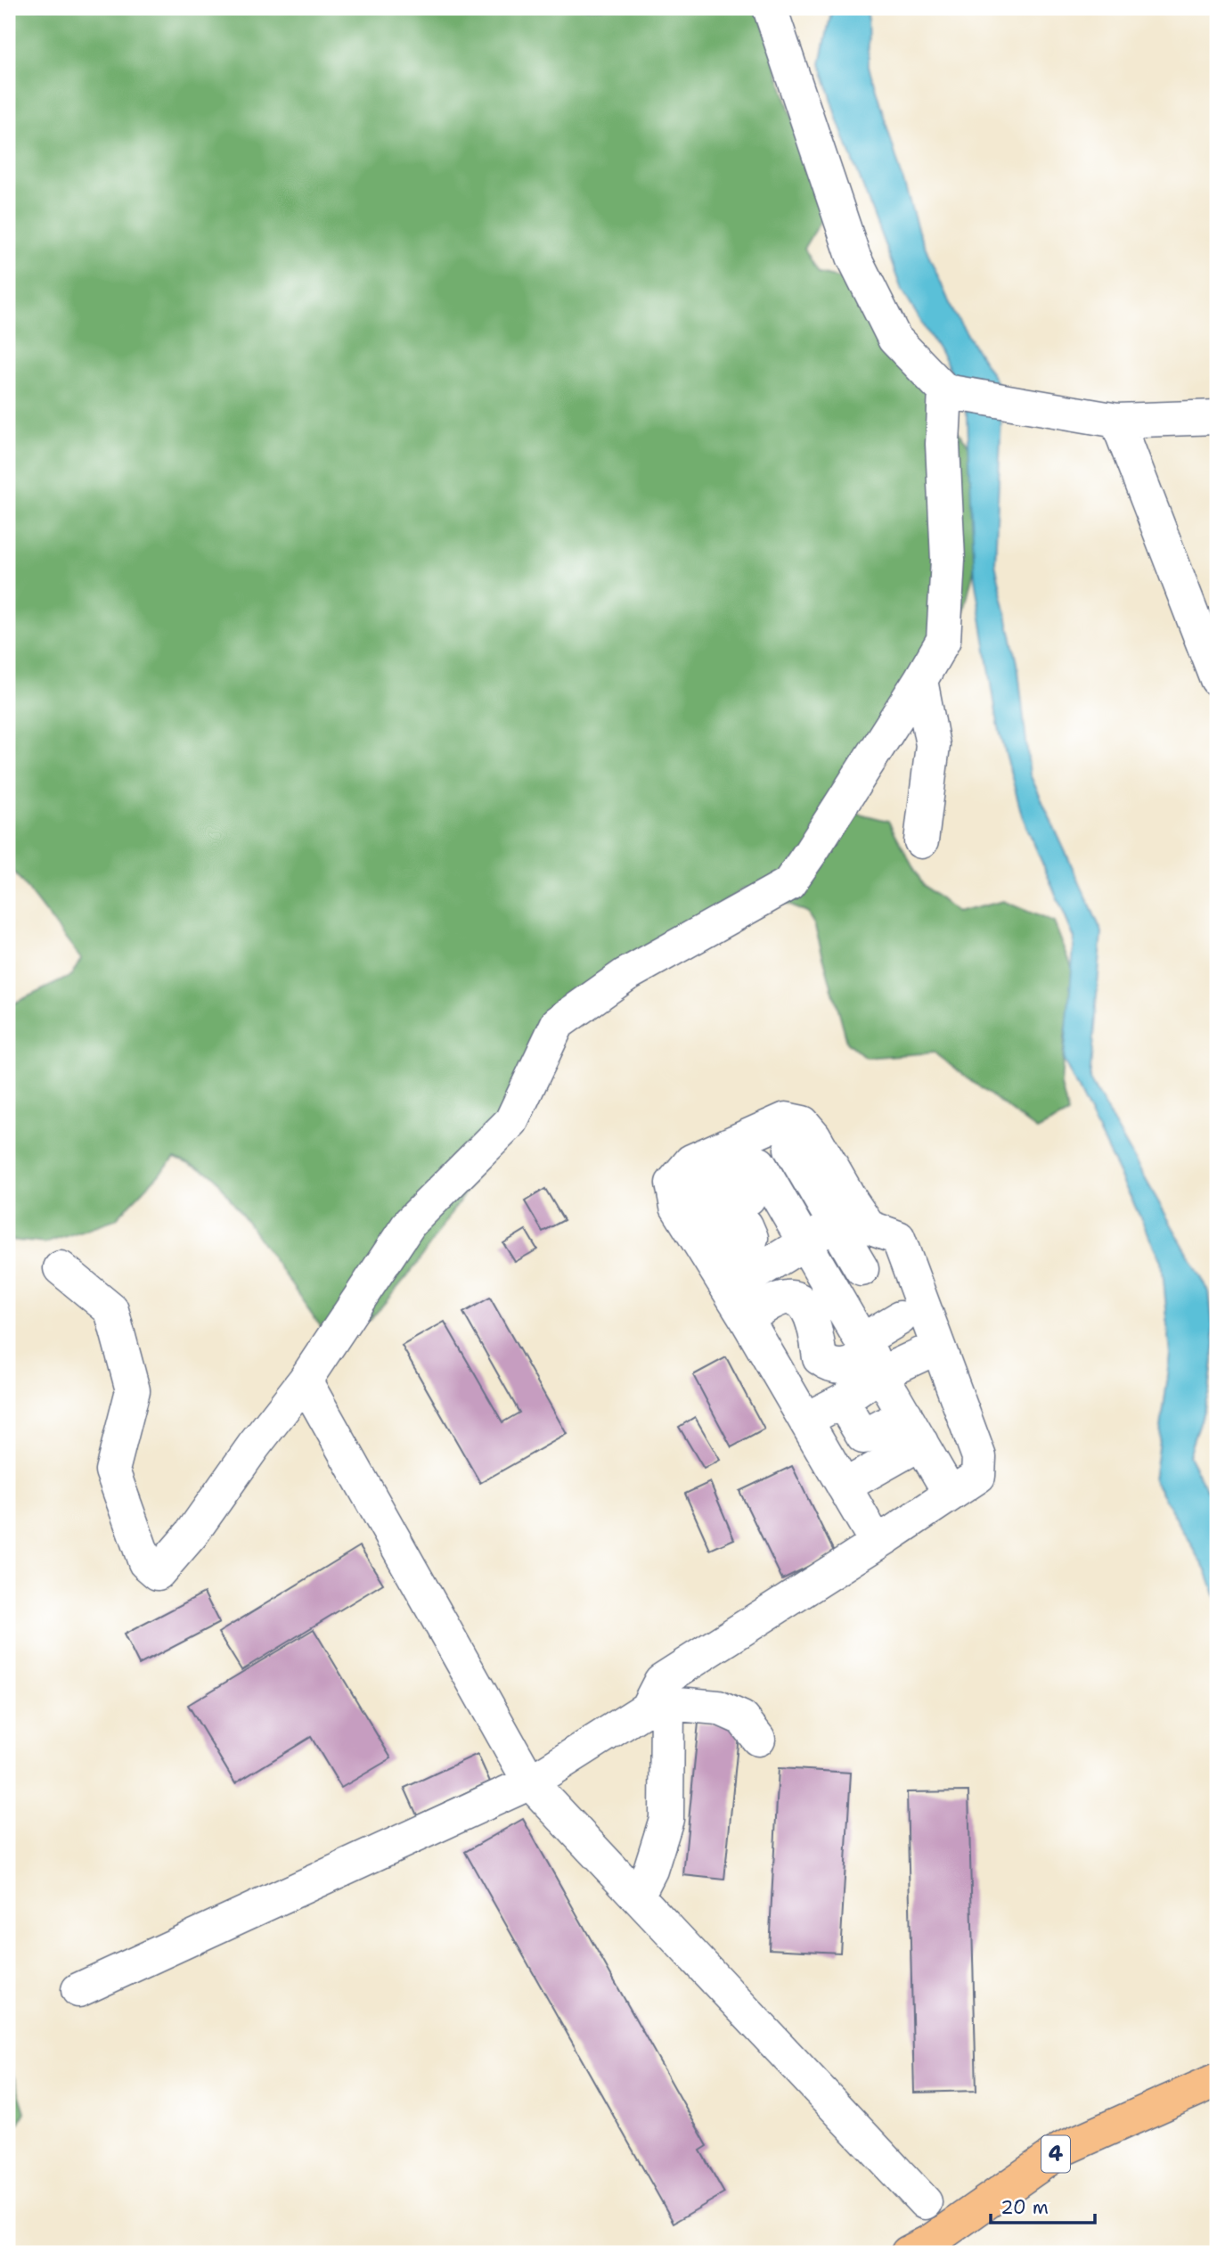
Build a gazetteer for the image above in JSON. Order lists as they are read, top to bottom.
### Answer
{
  "streets": {
    "main road": ["4"]
  },
  "scale_bar": "20 m"
}
